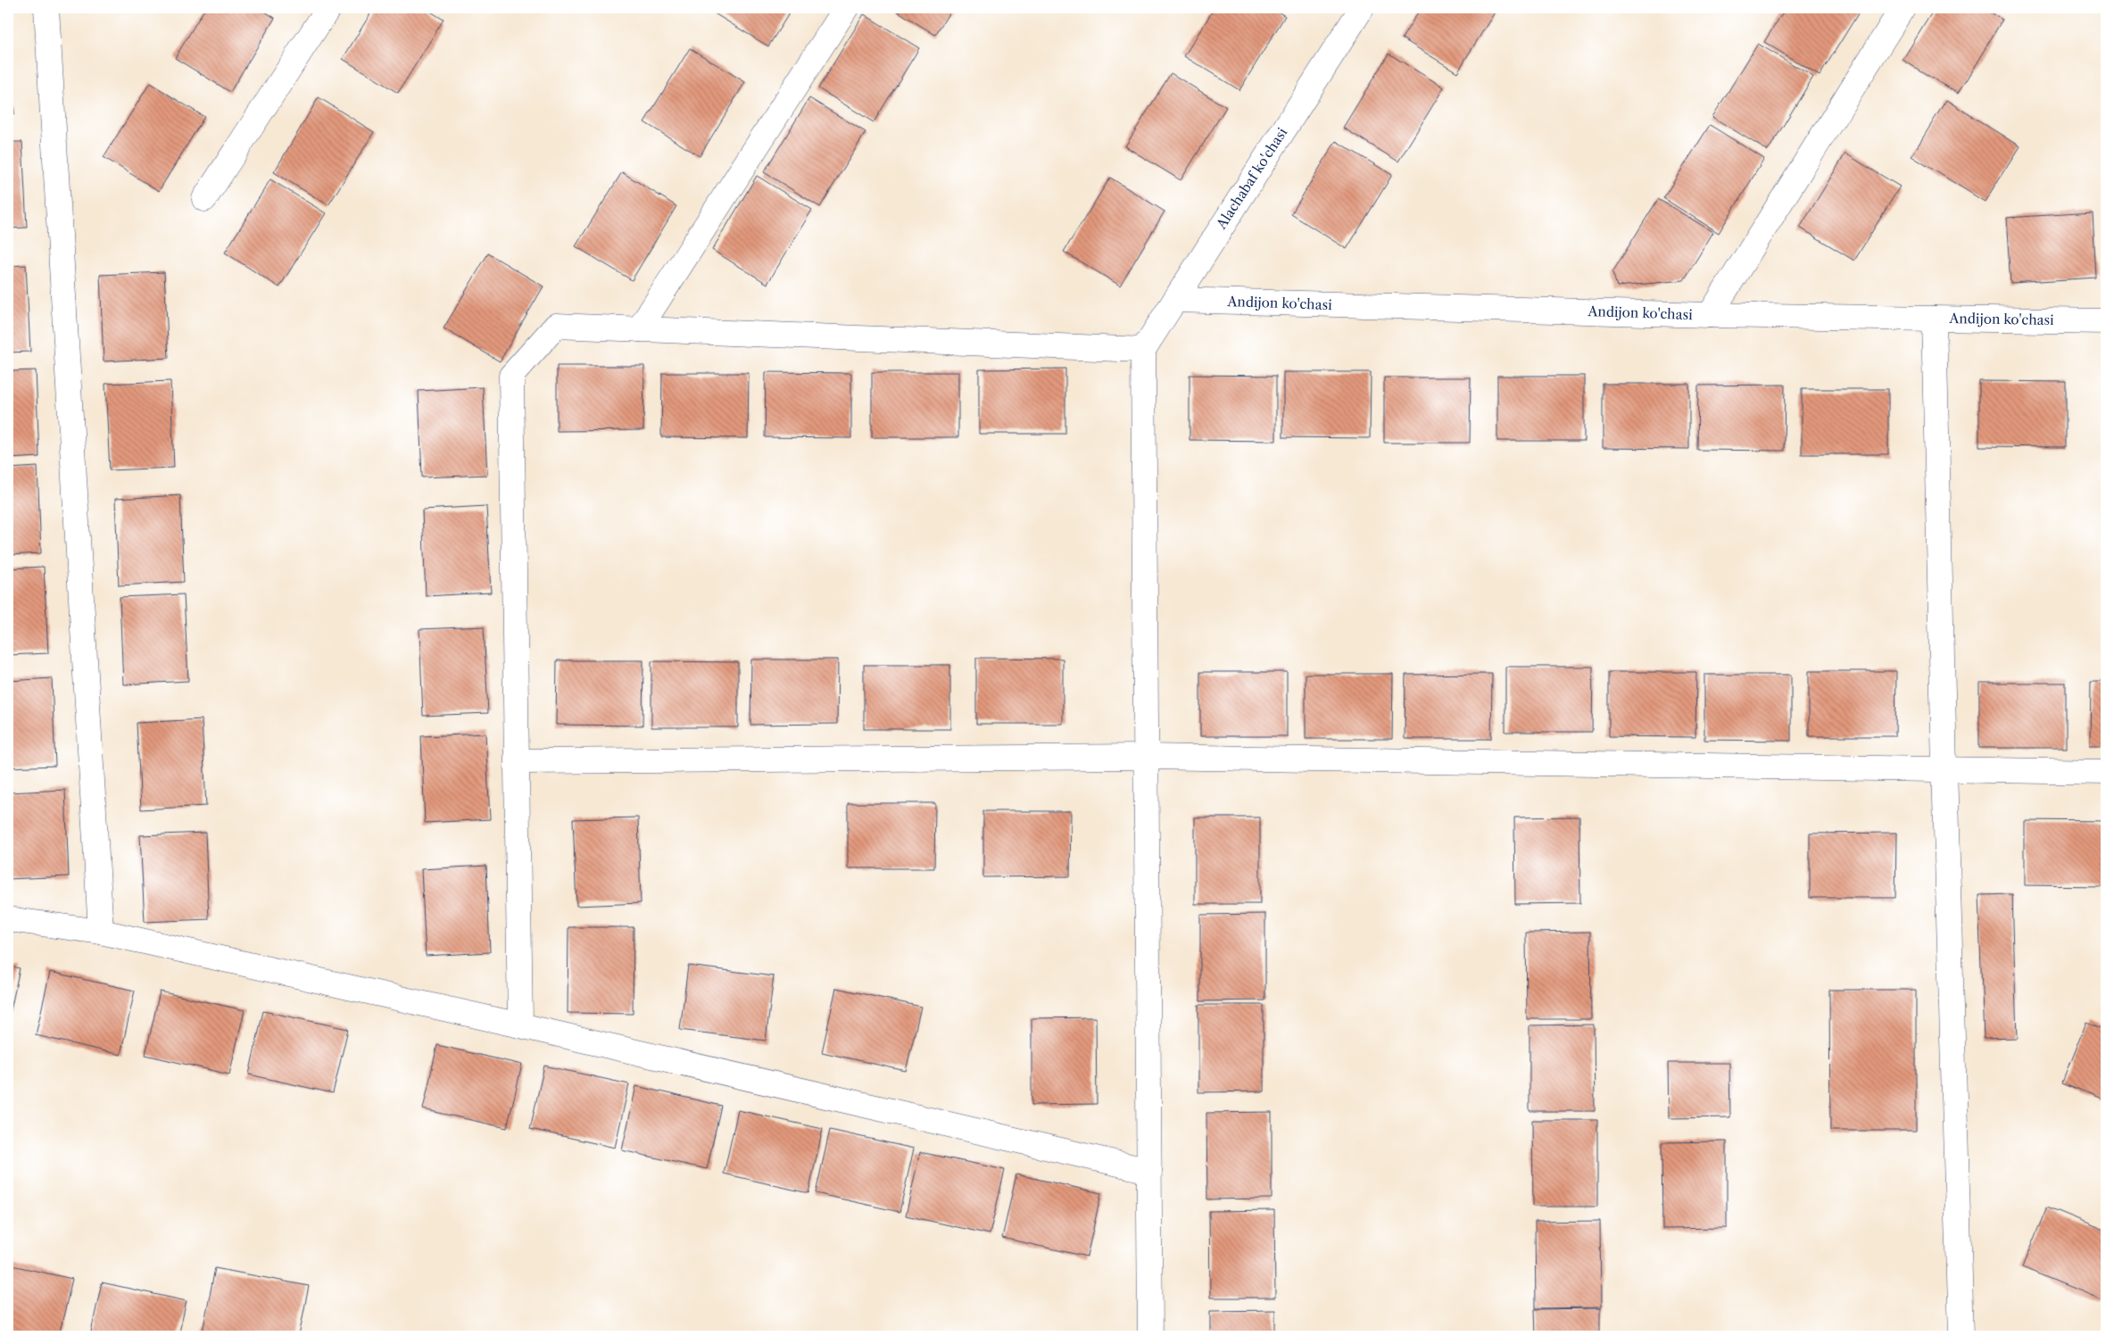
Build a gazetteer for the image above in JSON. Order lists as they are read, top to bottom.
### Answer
{
  "streets": {
    "street": ["Alachabaf ko'chasi", "Andijon ko'chasi"]
  },
  "crossings": [
    ["Alachabaf ko'chasi", "Andijon ko'chasi"]
  ]
}
